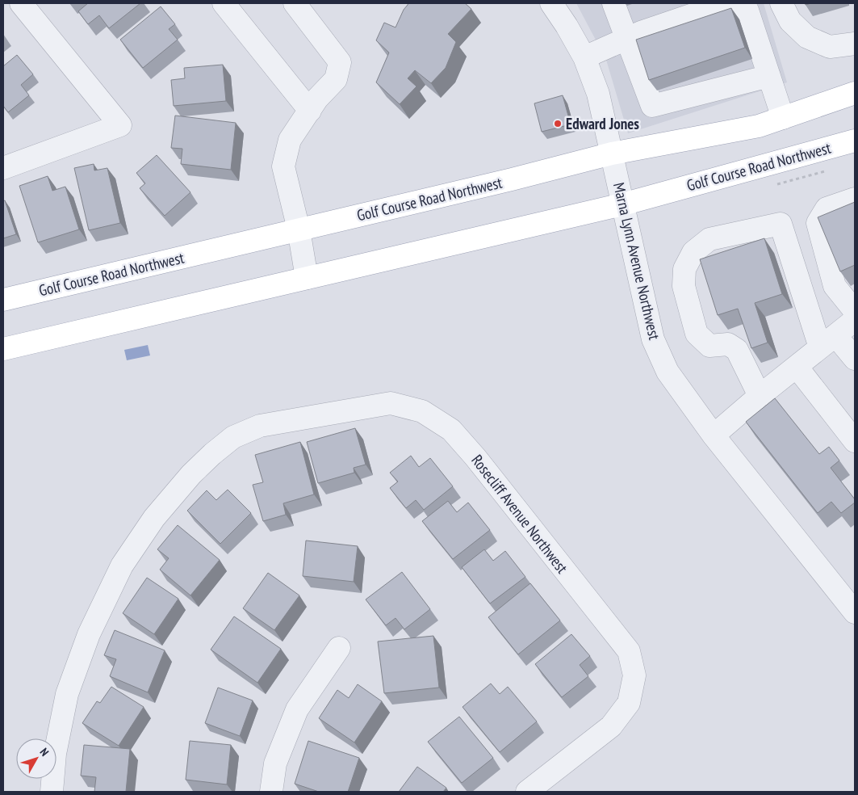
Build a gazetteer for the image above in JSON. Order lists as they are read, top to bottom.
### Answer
{
  "streets": {
    "main road": ["Golf Course Road Northwest"],
    "street": ["Marna Lynn Avenue Northwest", "Rosecliff Avenue Northwest"]
  },
  "crossings": [
    ["Golf Course Road Northwest", "Marna Lynn Avenue Northwest"]
  ],
  "places": ["Edward Jones"],
  "north": "top right"
}
